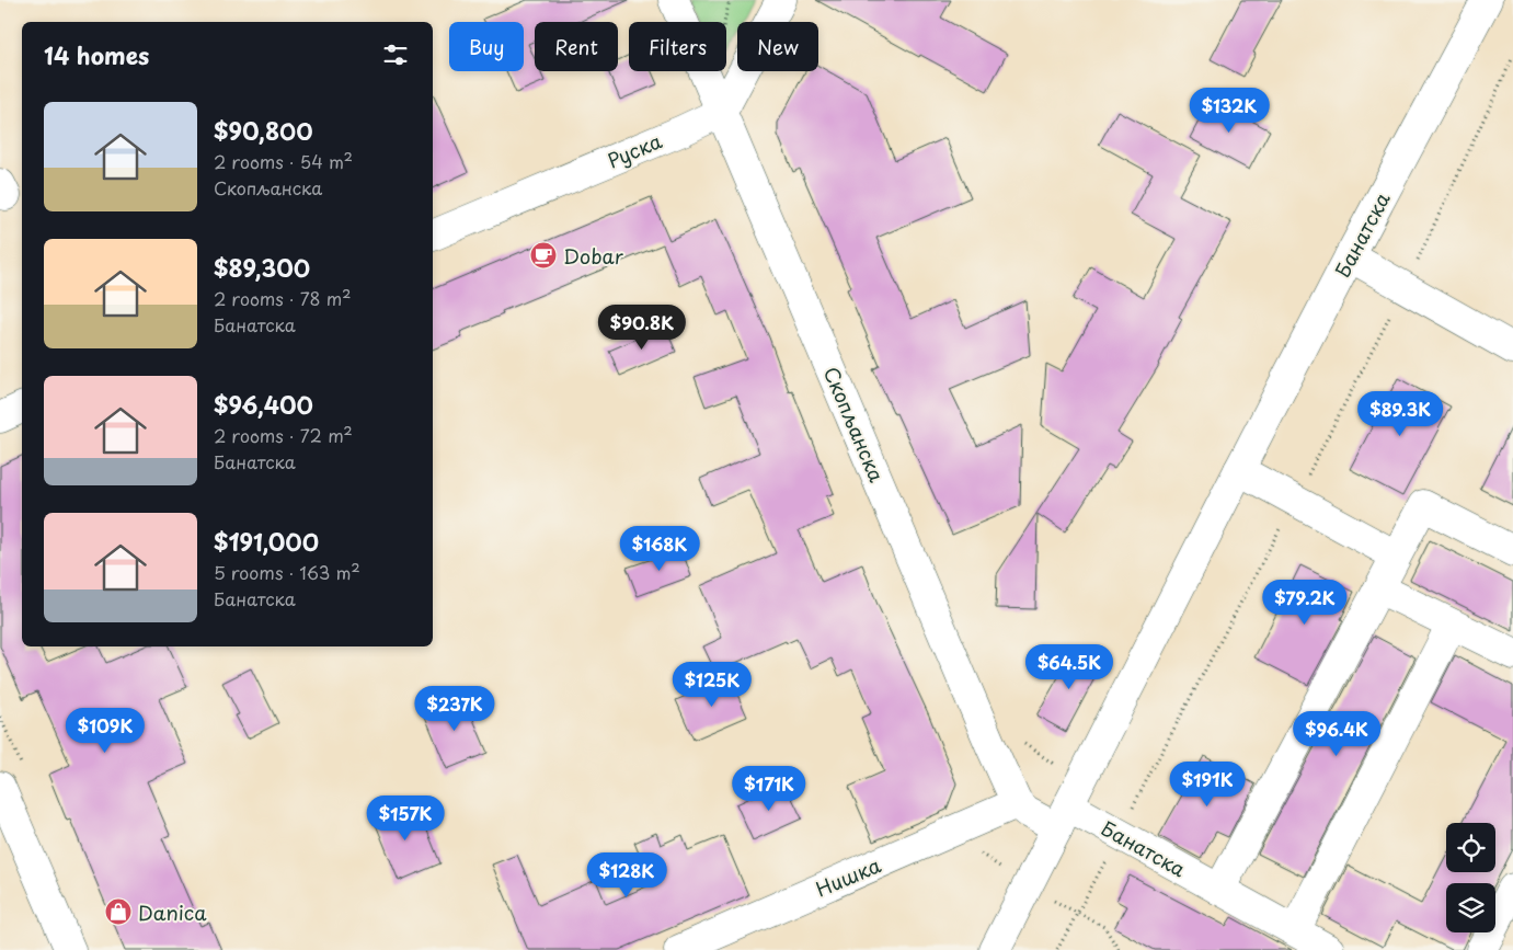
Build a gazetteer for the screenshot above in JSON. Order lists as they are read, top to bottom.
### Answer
{
  "streets": {
    "street": [
      "Руска",
      "Банатска",
      "Скопљанска",
      "Нишка"
    ]
  },
  "crossings": [
    ["Руска", "Скопљанска"],
    ["Скопљанска", "Нишка"]
  ],
  "places": {
    "cafe": ["Dobar"],
    "shop": ["Danica"]
  },
  "page": {
    "chip": [
      "Buy",
      "Rent",
      "Filters",
      "New"
    ],
    "heading": "14 homes",
    "price": [
      "$132K",
      "$90.8K",
      "$89.3K",
      "$168K",
      "$79.2K",
      "$64.5K",
      "$125K",
      "$237K",
      "$109K",
      "$96.4K",
      "$191K",
      "$171K",
      "$157K",
      "$128K"
    ],
    "list": [
      {
        "name": "$90,800",
        "note": "2 rooms · 54 m² · Скопљанска"
      },
      {
        "name": "$89,300",
        "note": "2 rooms · 78 m² · Банатска"
      },
      {
        "name": "$96,400",
        "note": "2 rooms · 72 m² · Банатска"
      },
      {
        "name": "$191,000",
        "note": "5 rooms · 163 m² · Банатска"
      }
    ]
  }
}
